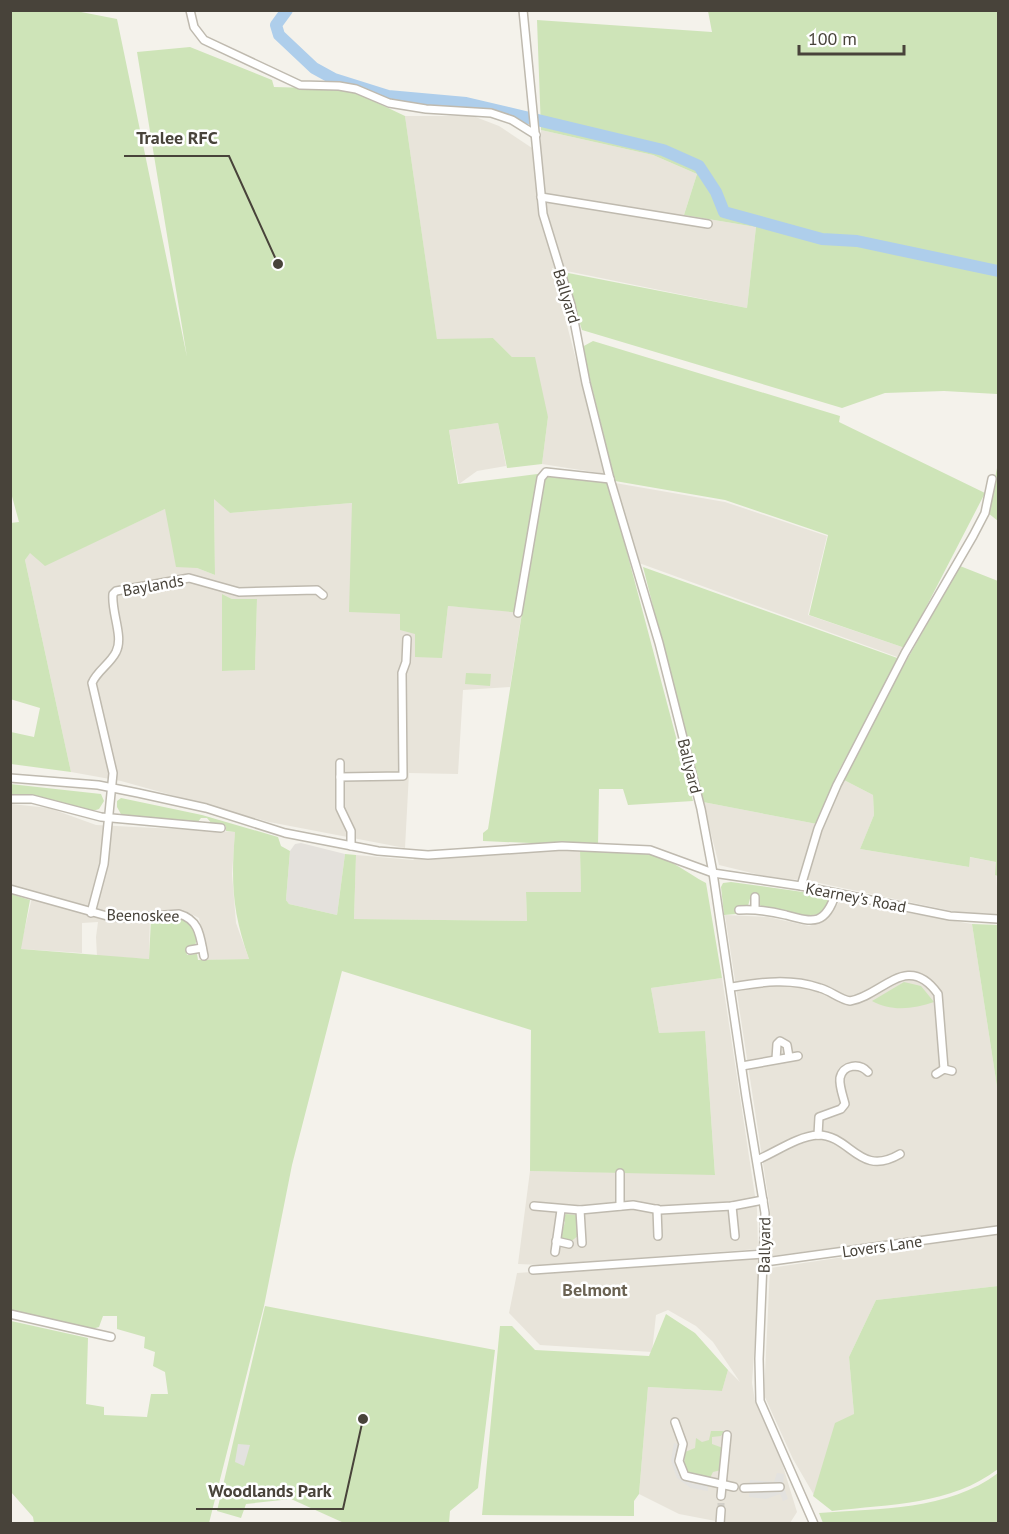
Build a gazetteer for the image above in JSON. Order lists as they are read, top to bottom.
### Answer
{
  "streets": {
    "street": [
      "Ballyard",
      "Baylands",
      "Kearney's Road",
      "Beenoskee",
      "Lovers Lane"
    ]
  },
  "crossings": [
    ["Ballyard", "Kearney's Road"],
    ["Ballyard", "Lovers Lane"],
    ["Baylands", "Kearney's Road"],
    ["Baylands", "Beenoskee"],
    ["Kearney's Road", "Beenoskee"]
  ],
  "districts": ["Belmont"],
  "places": ["Tralee RFC", "Woodlands Park"],
  "scale_bar": "100 m"
}
